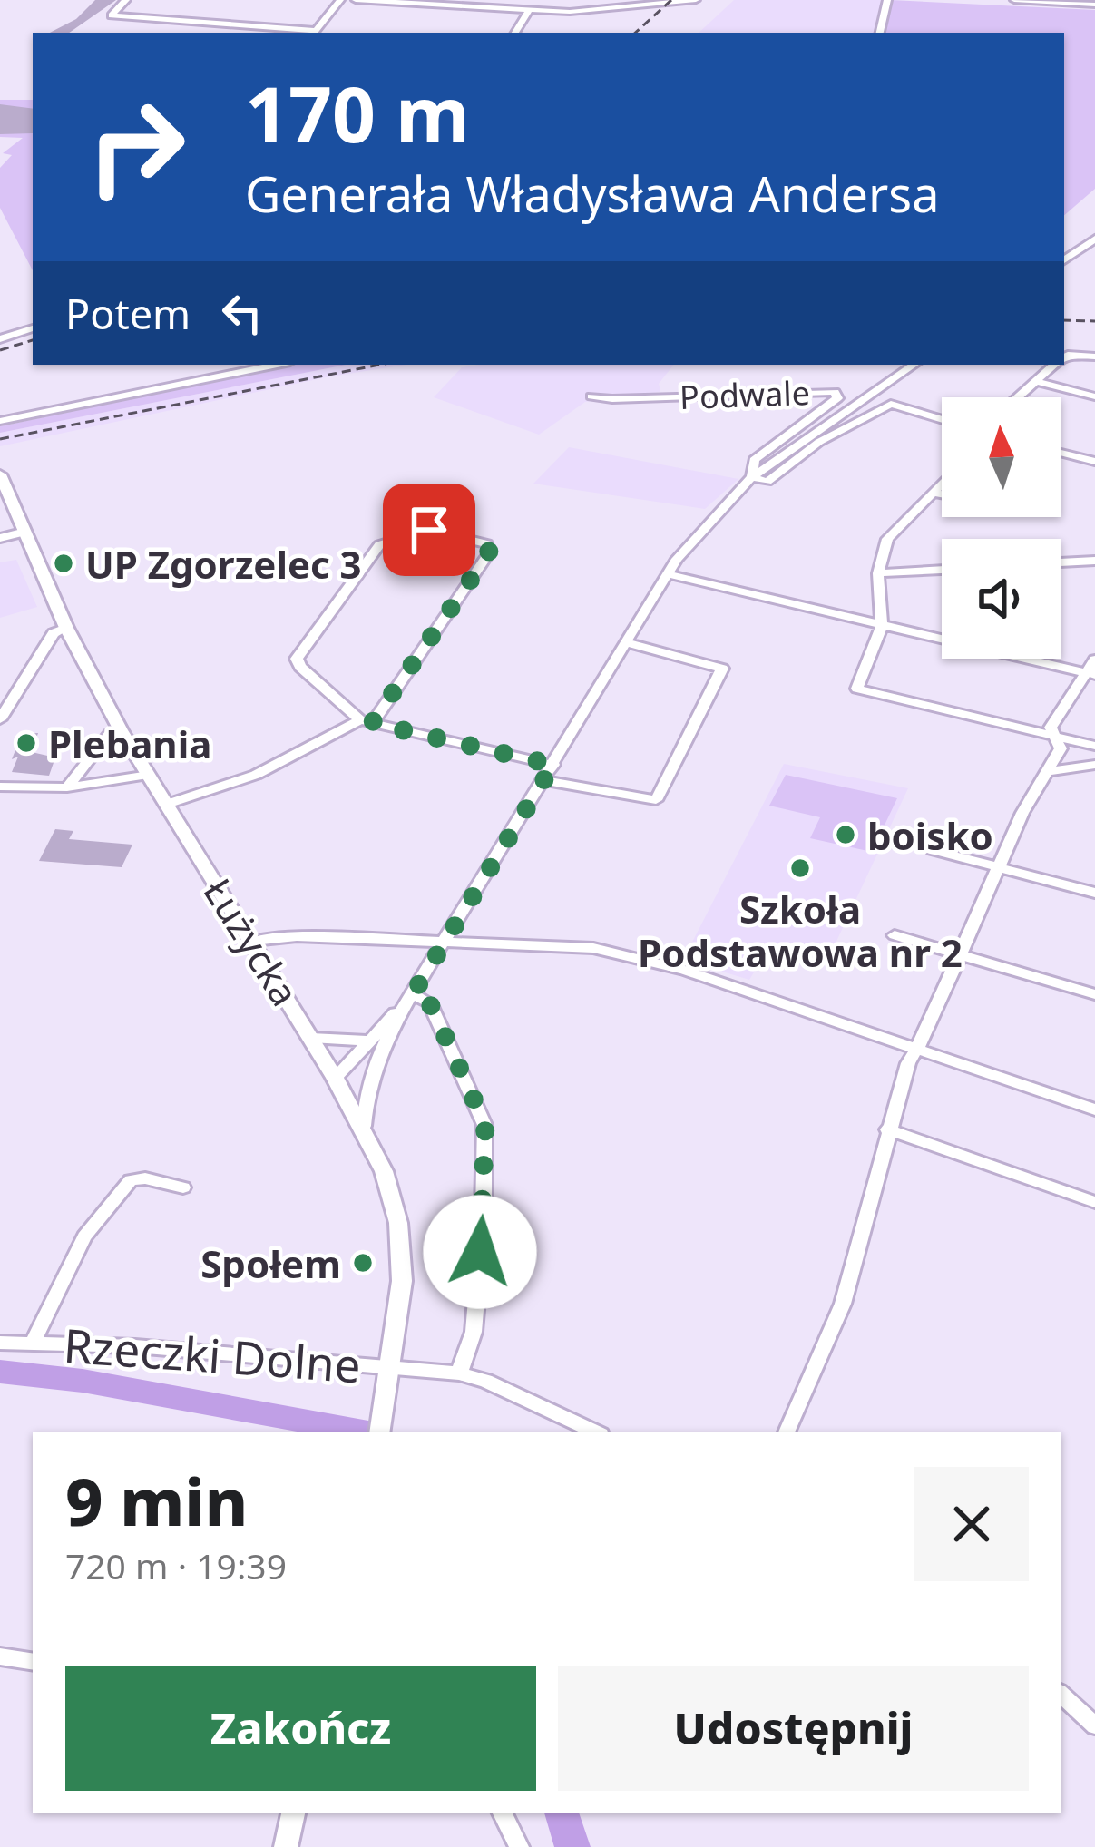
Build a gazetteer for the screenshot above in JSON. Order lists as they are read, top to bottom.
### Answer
{
  "streets": {
    "main road": ["Łużycka"],
    "street": ["Podwale", "Rzeczki Dolne"]
  },
  "crossings": [
    ["Łużycka", "Rzeczki Dolne"]
  ],
  "places": [
    "UP Zgorzelec 3",
    "Plebania",
    "boisko",
    "Szkoła Podstawowa nr 2",
    "Społem"
  ],
  "north": "top",
  "page": {
    "turn": ["170 m", "Generała Władysława Andersa"],
    "then": "Potem",
    "heading": ["9 min", "720 m · 19:39"],
    "buttons": ["Zakończ", "Udostępnij"]
  }
}
